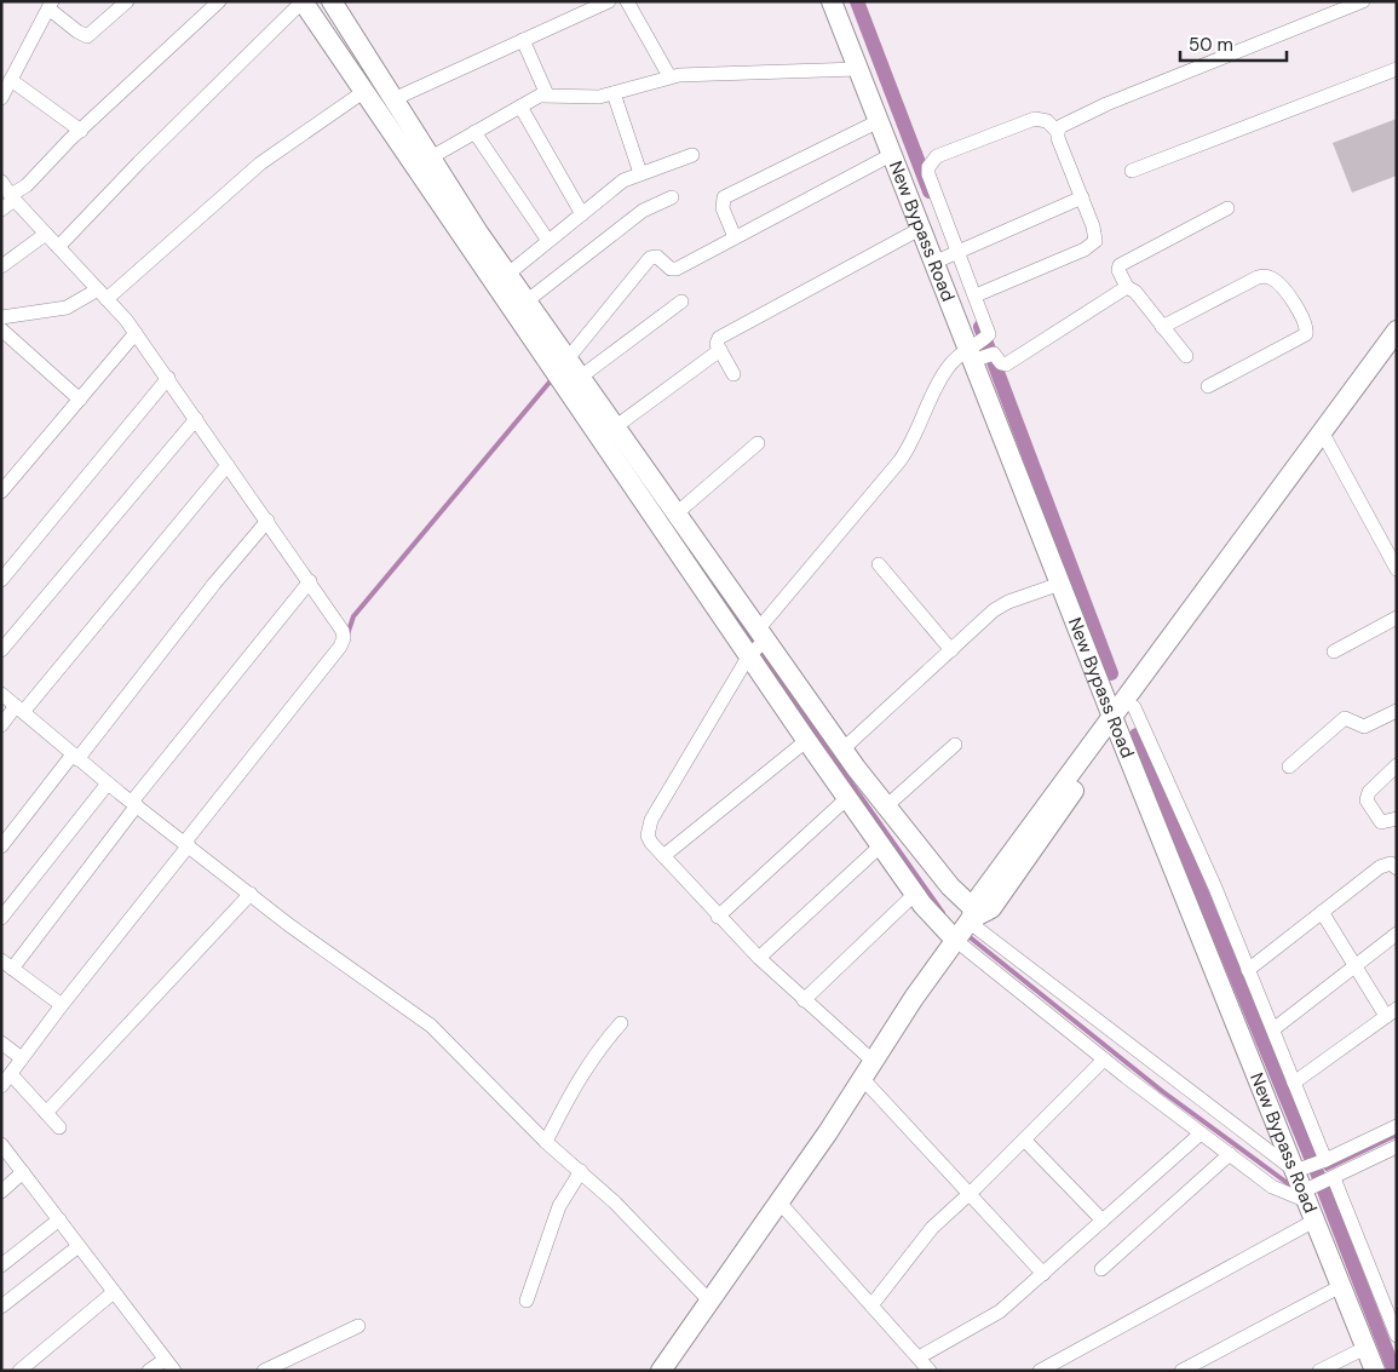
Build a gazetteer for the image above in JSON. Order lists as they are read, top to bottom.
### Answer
{
  "streets": {
    "street": ["New Bypass Road"]
  },
  "scale_bar": "50 m"
}
